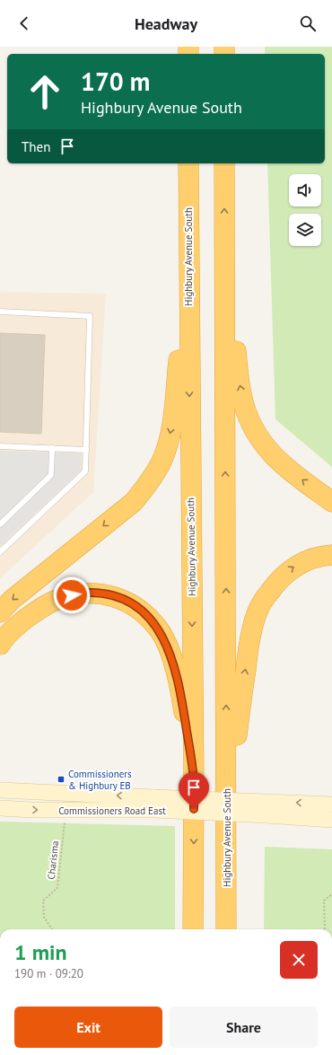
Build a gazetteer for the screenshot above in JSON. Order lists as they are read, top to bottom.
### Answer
{
  "streets": {
    "highway": ["Highbury Avenue South"],
    "main road": ["Commissioners Road East"],
    "path": ["Charisma"]
  },
  "places": {
    "transit": ["Commissioners & Highbury EB"]
  },
  "page": {
    "header": "Headway",
    "turn": ["170 m", "Highbury Avenue South"],
    "then": "Then",
    "heading": ["1 min", "190 m · 09:20"],
    "buttons": ["Exit", "Share"]
  }
}
